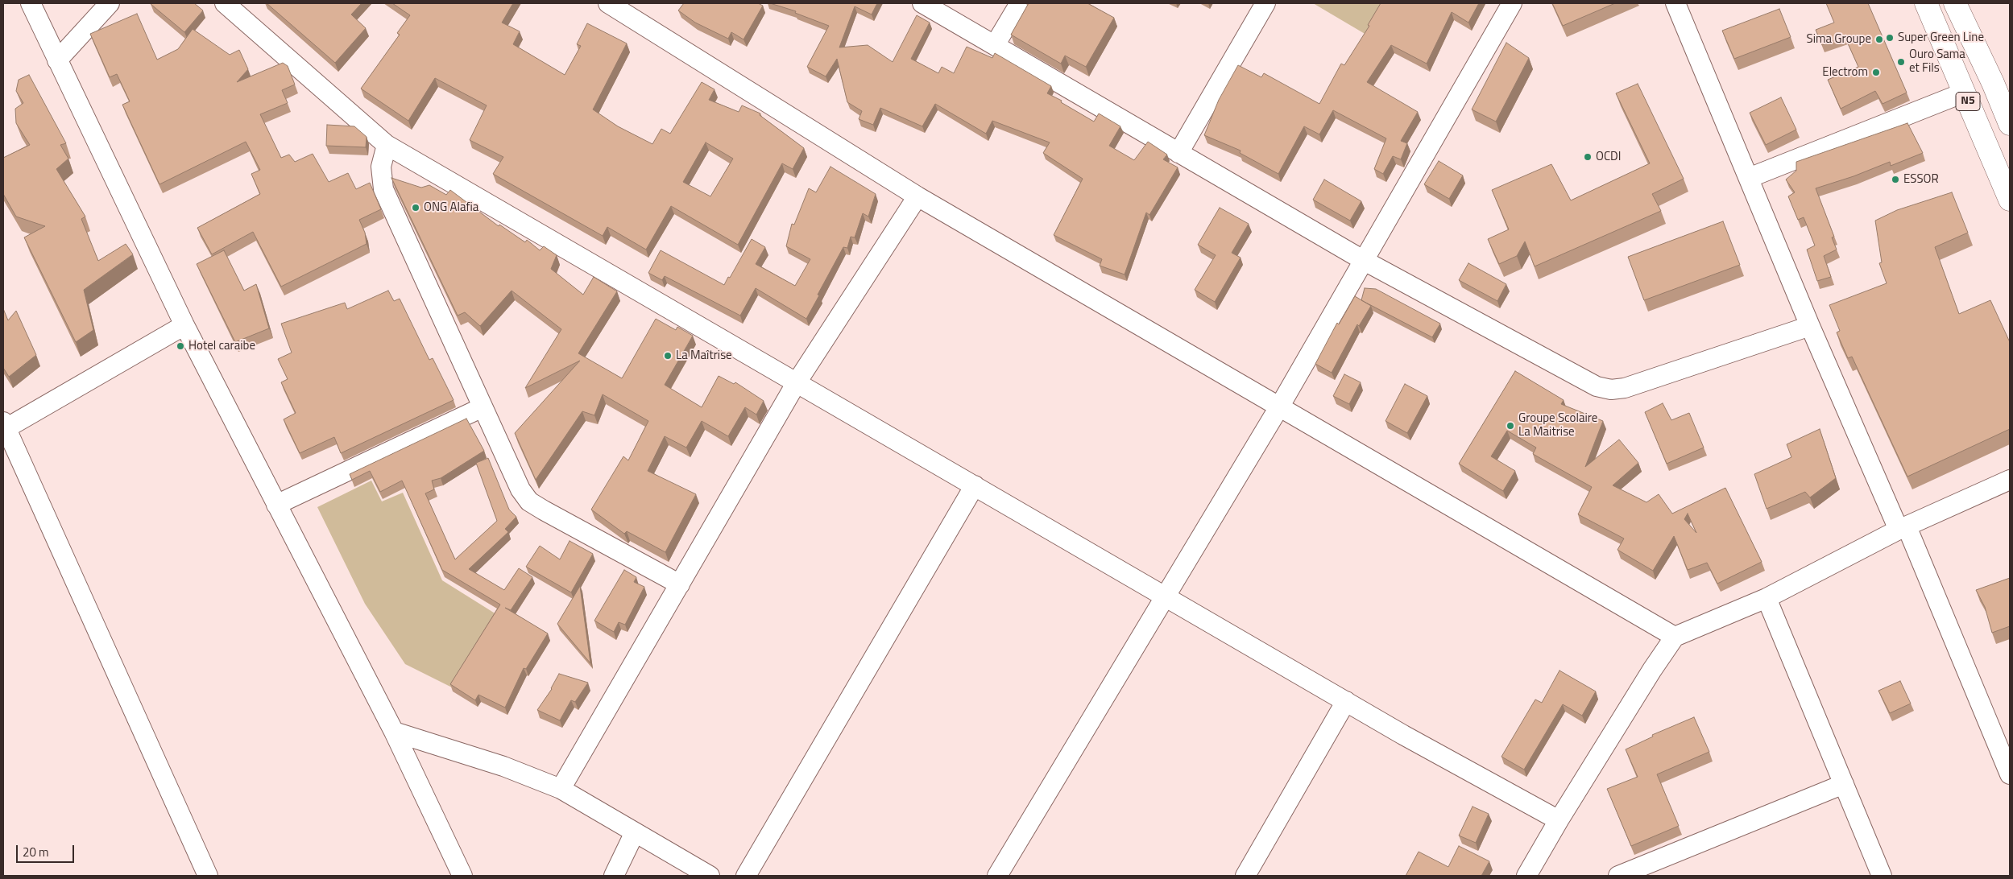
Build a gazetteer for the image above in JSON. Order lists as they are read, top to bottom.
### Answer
{
  "streets": {
    "highway": ["N5"]
  },
  "places": [
    "Super Green Line",
    "Sima Groupe",
    "Ouro Sama et Fils",
    "Electrom",
    "OCDI",
    "ESSOR",
    "ONG Alafia",
    "Hotel caraibe",
    "La Maîtrise",
    "Groupe Scolaire La Maitrise"
  ],
  "scale_bar": "20 m"
}
